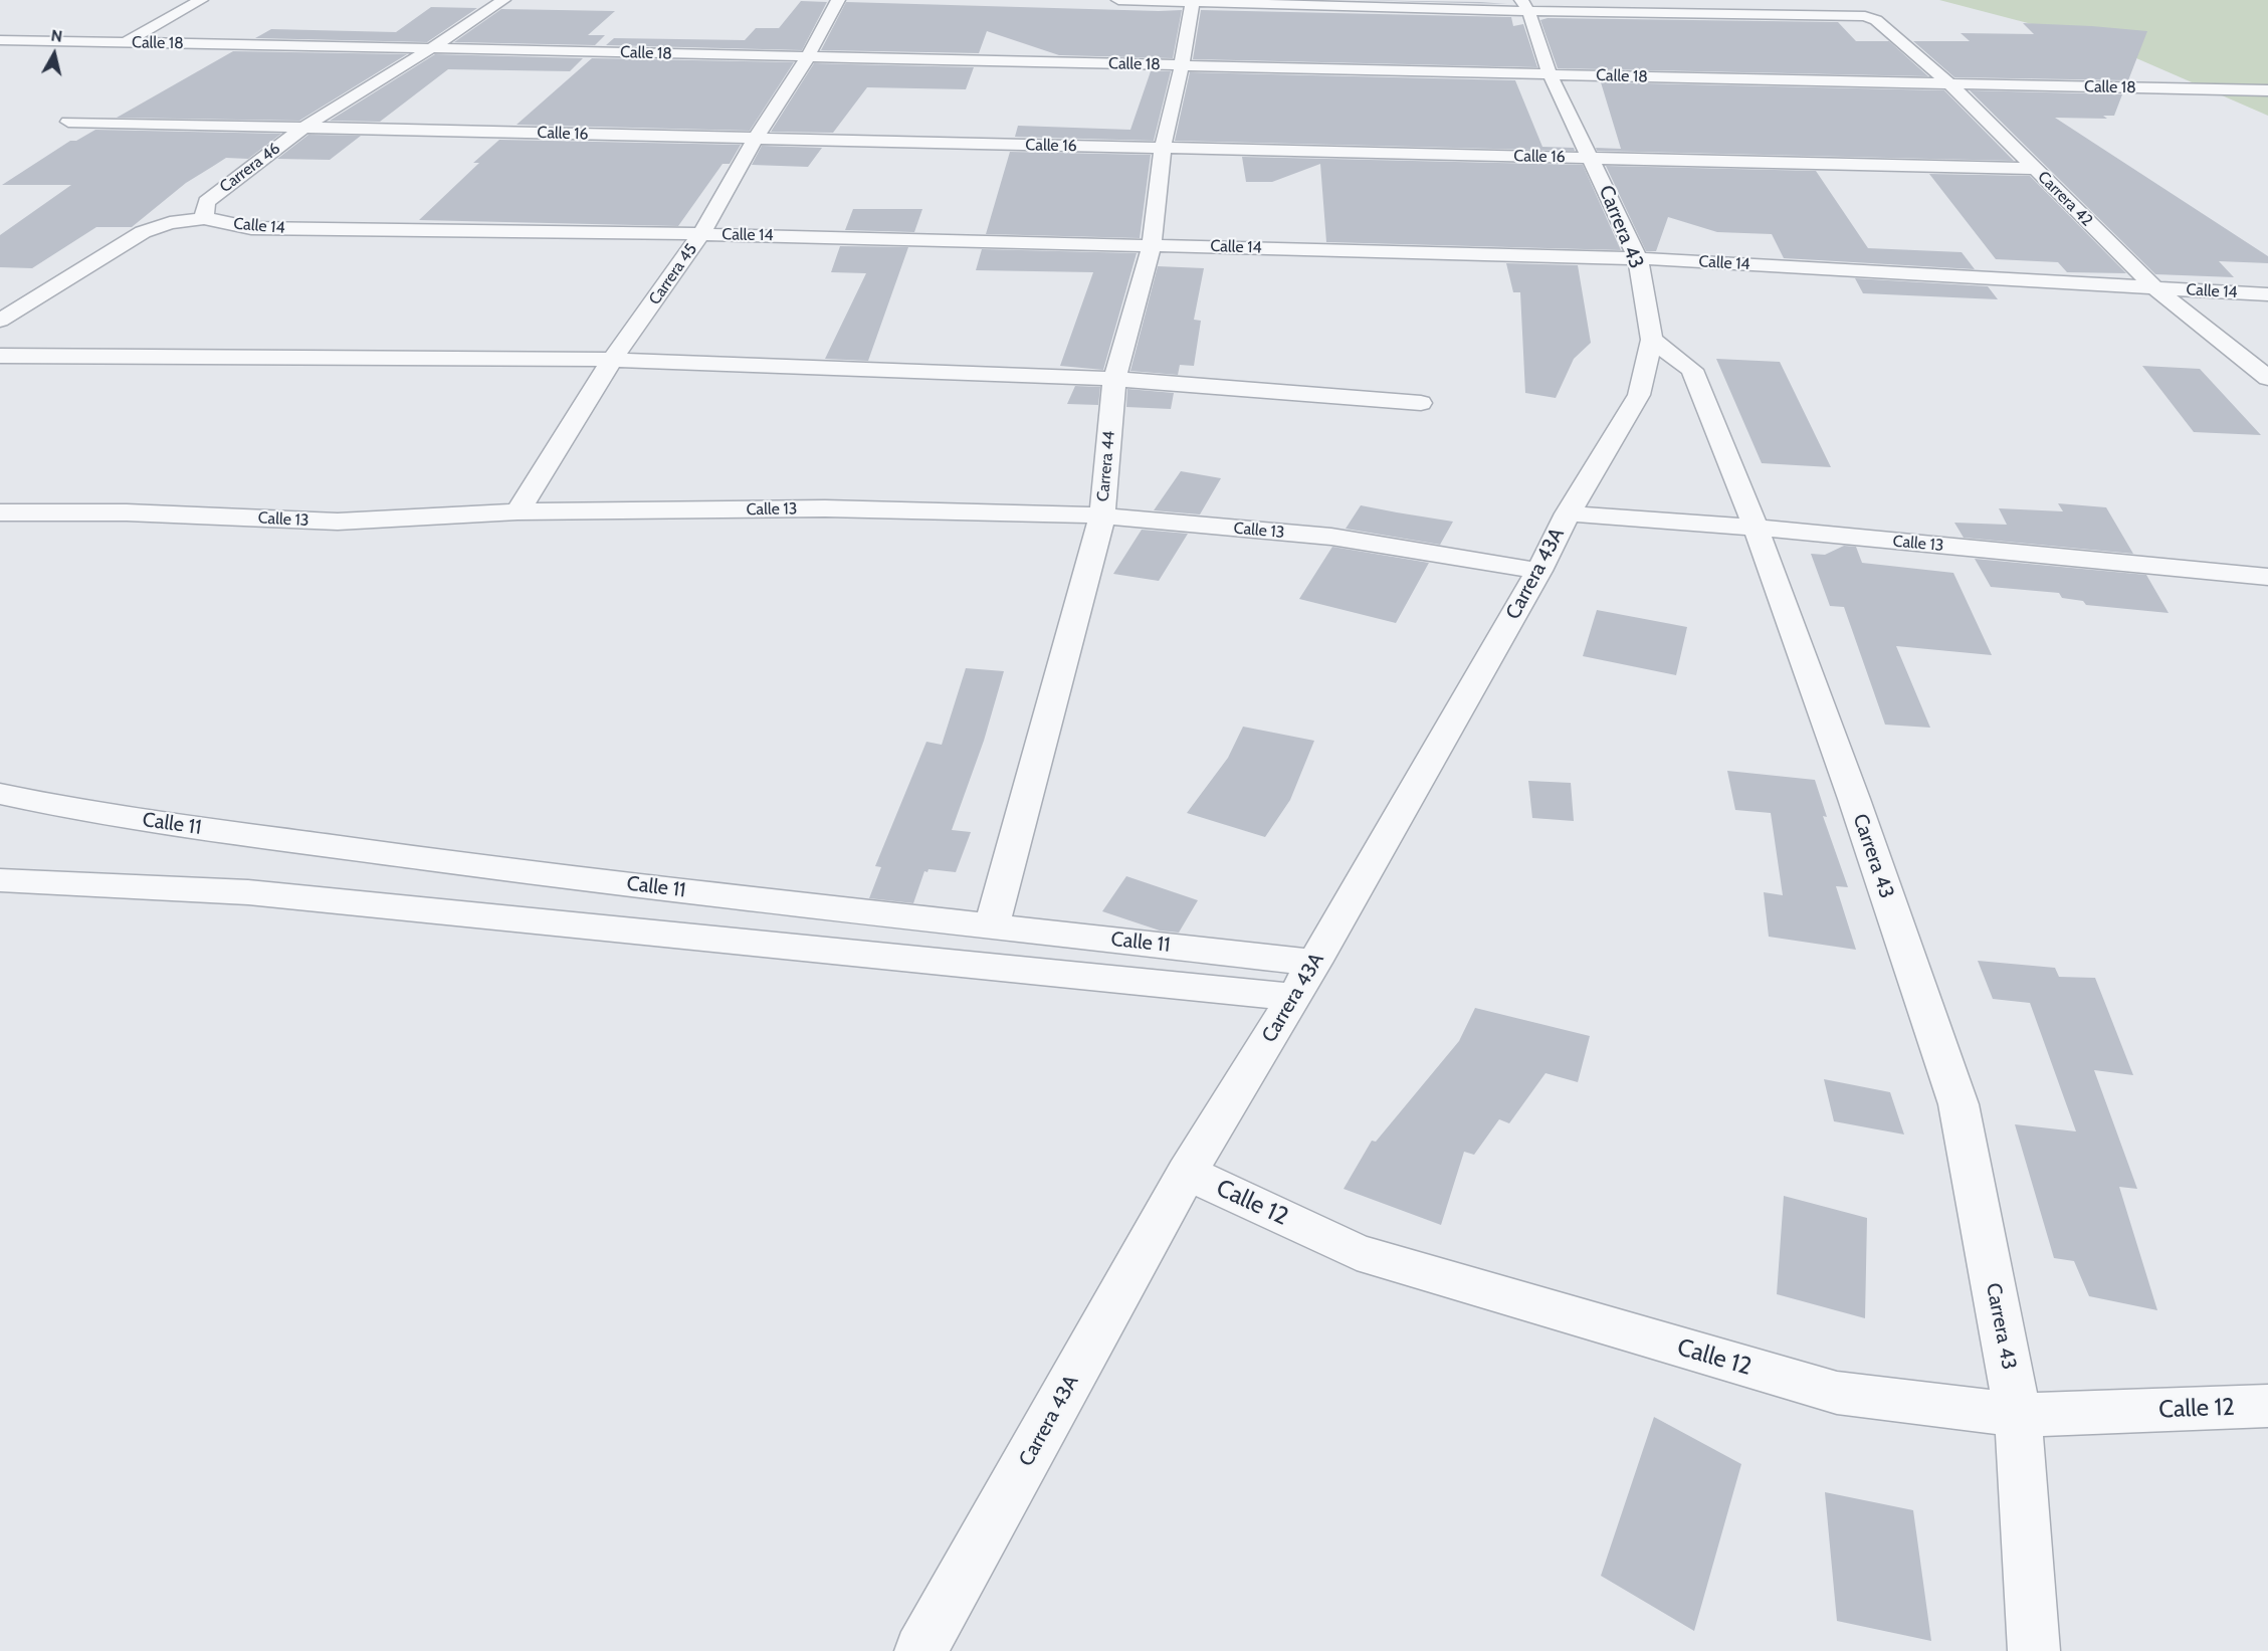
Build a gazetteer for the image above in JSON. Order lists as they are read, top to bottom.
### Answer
{
  "streets": {
    "street": [
      "Calle 18",
      "Calle 16",
      "Carrera 46",
      "Carrera 42",
      "Calle 14",
      "Carrera 43",
      "Carrera 45",
      "Carrera 44",
      "Calle 13",
      "Carrera 43A",
      "Calle 11",
      "Calle 12"
    ]
  },
  "crossings": [
    ["Calle 18", "Carrera 46"],
    ["Calle 18", "Carrera 42"],
    ["Calle 18", "Carrera 43"],
    ["Calle 18", "Carrera 45"],
    ["Calle 18", "Carrera 44"],
    ["Calle 16", "Carrera 46"],
    ["Calle 16", "Carrera 42"],
    ["Calle 16", "Carrera 43"],
    ["Calle 16", "Carrera 45"],
    ["Calle 16", "Carrera 44"],
    ["Carrera 46", "Calle 14"],
    ["Carrera 42", "Calle 14"],
    ["Carrera 42", "Carrera 43"],
    ["Calle 14", "Carrera 43"],
    ["Calle 14", "Carrera 45"],
    ["Calle 14", "Carrera 44"],
    ["Carrera 43", "Calle 13"],
    ["Carrera 43", "Carrera 43A"],
    ["Carrera 43", "Calle 12"],
    ["Carrera 45", "Calle 13"],
    ["Carrera 44", "Calle 13"],
    ["Carrera 44", "Calle 11"],
    ["Calle 13", "Carrera 43A"],
    ["Carrera 43A", "Calle 11"],
    ["Carrera 43A", "Calle 12"]
  ],
  "north": "top"
}
